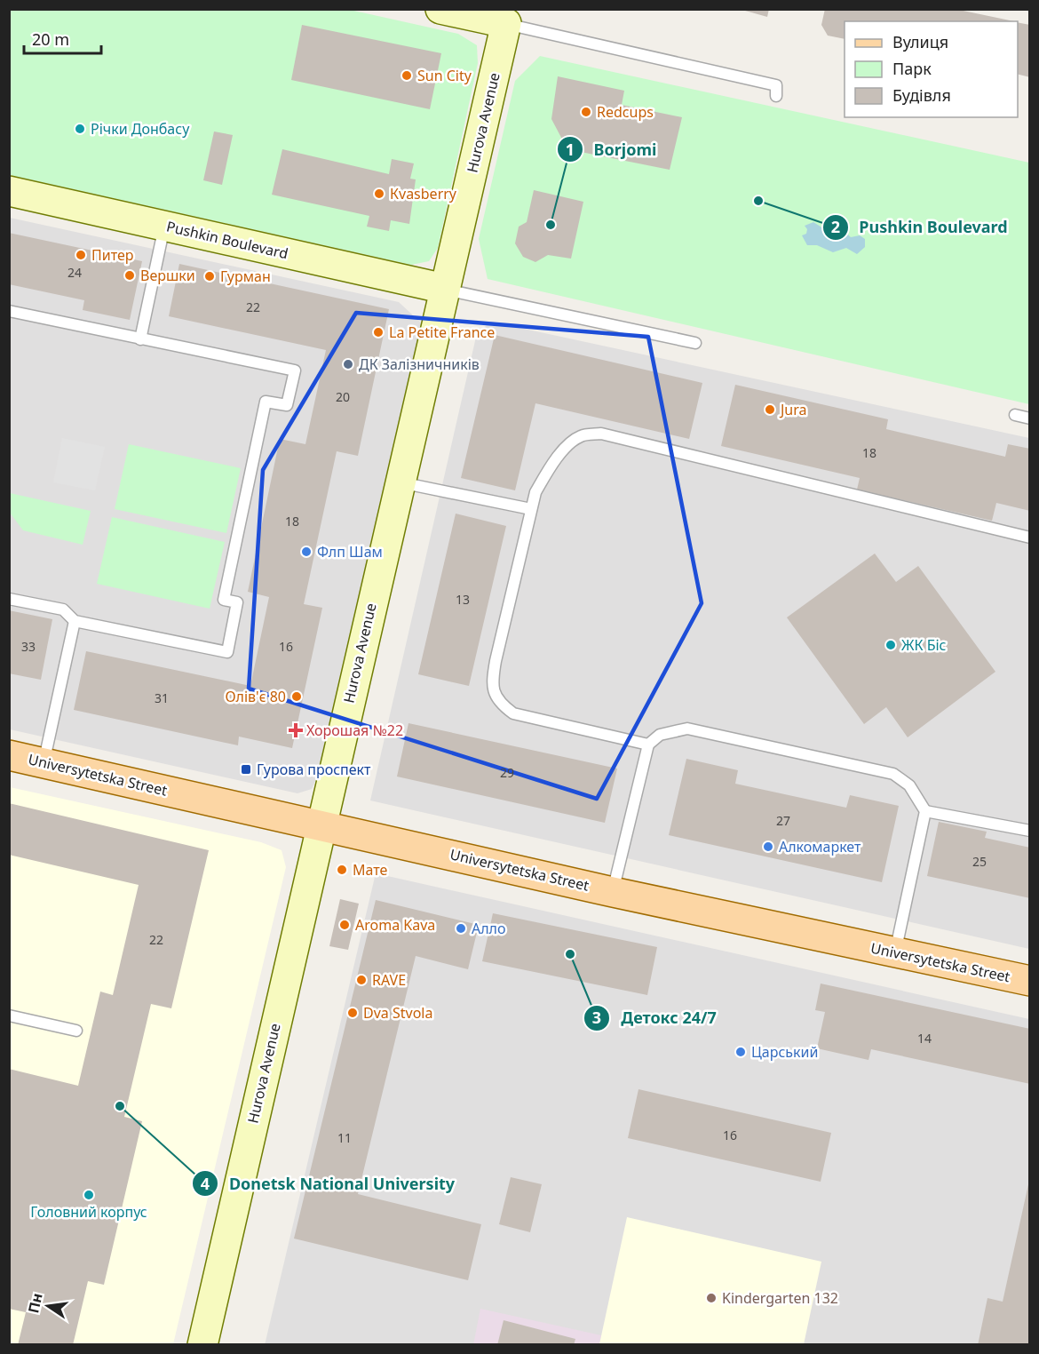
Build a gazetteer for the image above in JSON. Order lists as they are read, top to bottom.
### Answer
{
  "streets": {
    "main road": ["Universytetska Street"],
    "street": ["Hurova Avenue", "Pushkin Boulevard"]
  },
  "crossings": [
    ["Hurova Avenue", "Pushkin Boulevard"],
    ["Hurova Avenue", "Universytetska Street"]
  ],
  "places": {
    "other": [
      "Sun City",
      "Redcups",
      "Річки Донбасу",
      "Кvasberry",
      "Pushkin Boulevard",
      "Borjomi",
      "Питер",
      "Вершки",
      "Гурман",
      "La Petite France",
      "ДК Залізничників",
      "Jura",
      "Флп Шам",
      "ЖК Біс",
      "Олів'є 80",
      "Алкомаркет",
      "Мате",
      "Aroma Kava",
      "Алло",
      "Детокс 24/7",
      "RAVE",
      "Dva Stvola",
      "Царський",
      "Donetsk National University",
      "Головний корпус",
      "Kindergarten 132"
    ],
    "health": ["Хорошая №22"],
    "transit": ["Гурова проспект"]
  },
  "house_numbers": [
    "24",
    "22",
    "20",
    "18",
    "18",
    "13",
    "33",
    "16",
    "31",
    "29",
    "27",
    "25",
    "22",
    "14",
    "16",
    "11"
  ],
  "legend": ["Вулиця", "Парк", "Будівля"],
  "scale_bar": "20 m",
  "north": "left"
}
